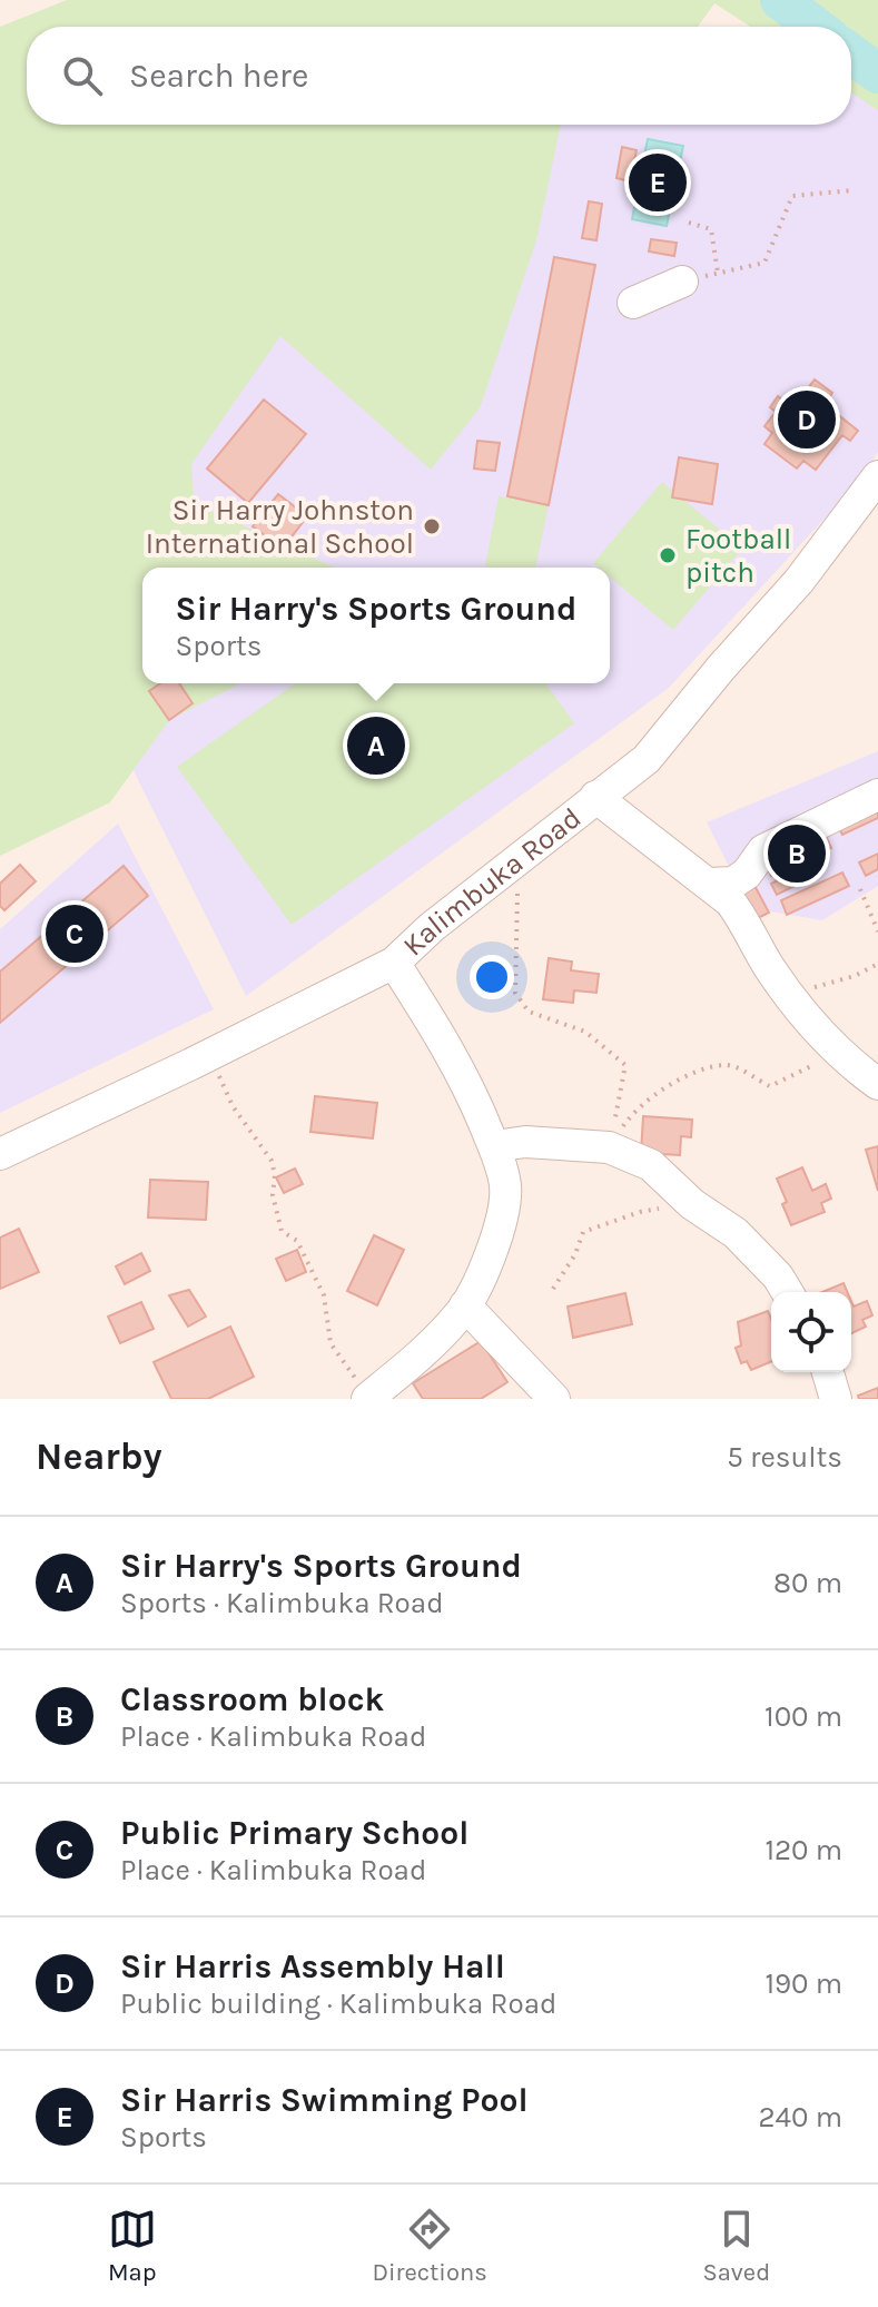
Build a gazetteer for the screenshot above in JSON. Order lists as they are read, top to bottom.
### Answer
{
  "streets": {
    "street": ["Kalimbuka Road"]
  },
  "places": ["Sir Harry Johnston International School", "Football pitch"],
  "page": {
    "search": "Search here",
    "pins": [
      "E",
      "D",
      "A",
      "B",
      "C"
    ],
    "popup": ["Sir Harry's Sports Ground", "Sports"],
    "heading": ["Nearby", "5 results"],
    "list": [
      {
        "mark": "A",
        "name": "Sir Harry's Sports Ground",
        "note": "Sports · Kalimbuka Road",
        "value": "80 m"
      },
      {
        "mark": "B",
        "name": "Classroom block",
        "note": "Place · Kalimbuka Road",
        "value": "100 m"
      },
      {
        "mark": "C",
        "name": "Public Primary School",
        "note": "Place · Kalimbuka Road",
        "value": "120 m"
      },
      {
        "mark": "D",
        "name": "Sir Harris Assembly Hall",
        "note": "Public building · Kalimbuka Road",
        "value": "190 m"
      },
      {
        "mark": "E",
        "name": "Sir Harris Swimming Pool",
        "note": "Sports",
        "value": "240 m"
      }
    ],
    "nav": ["Map", "Directions", "Saved"]
  }
}
